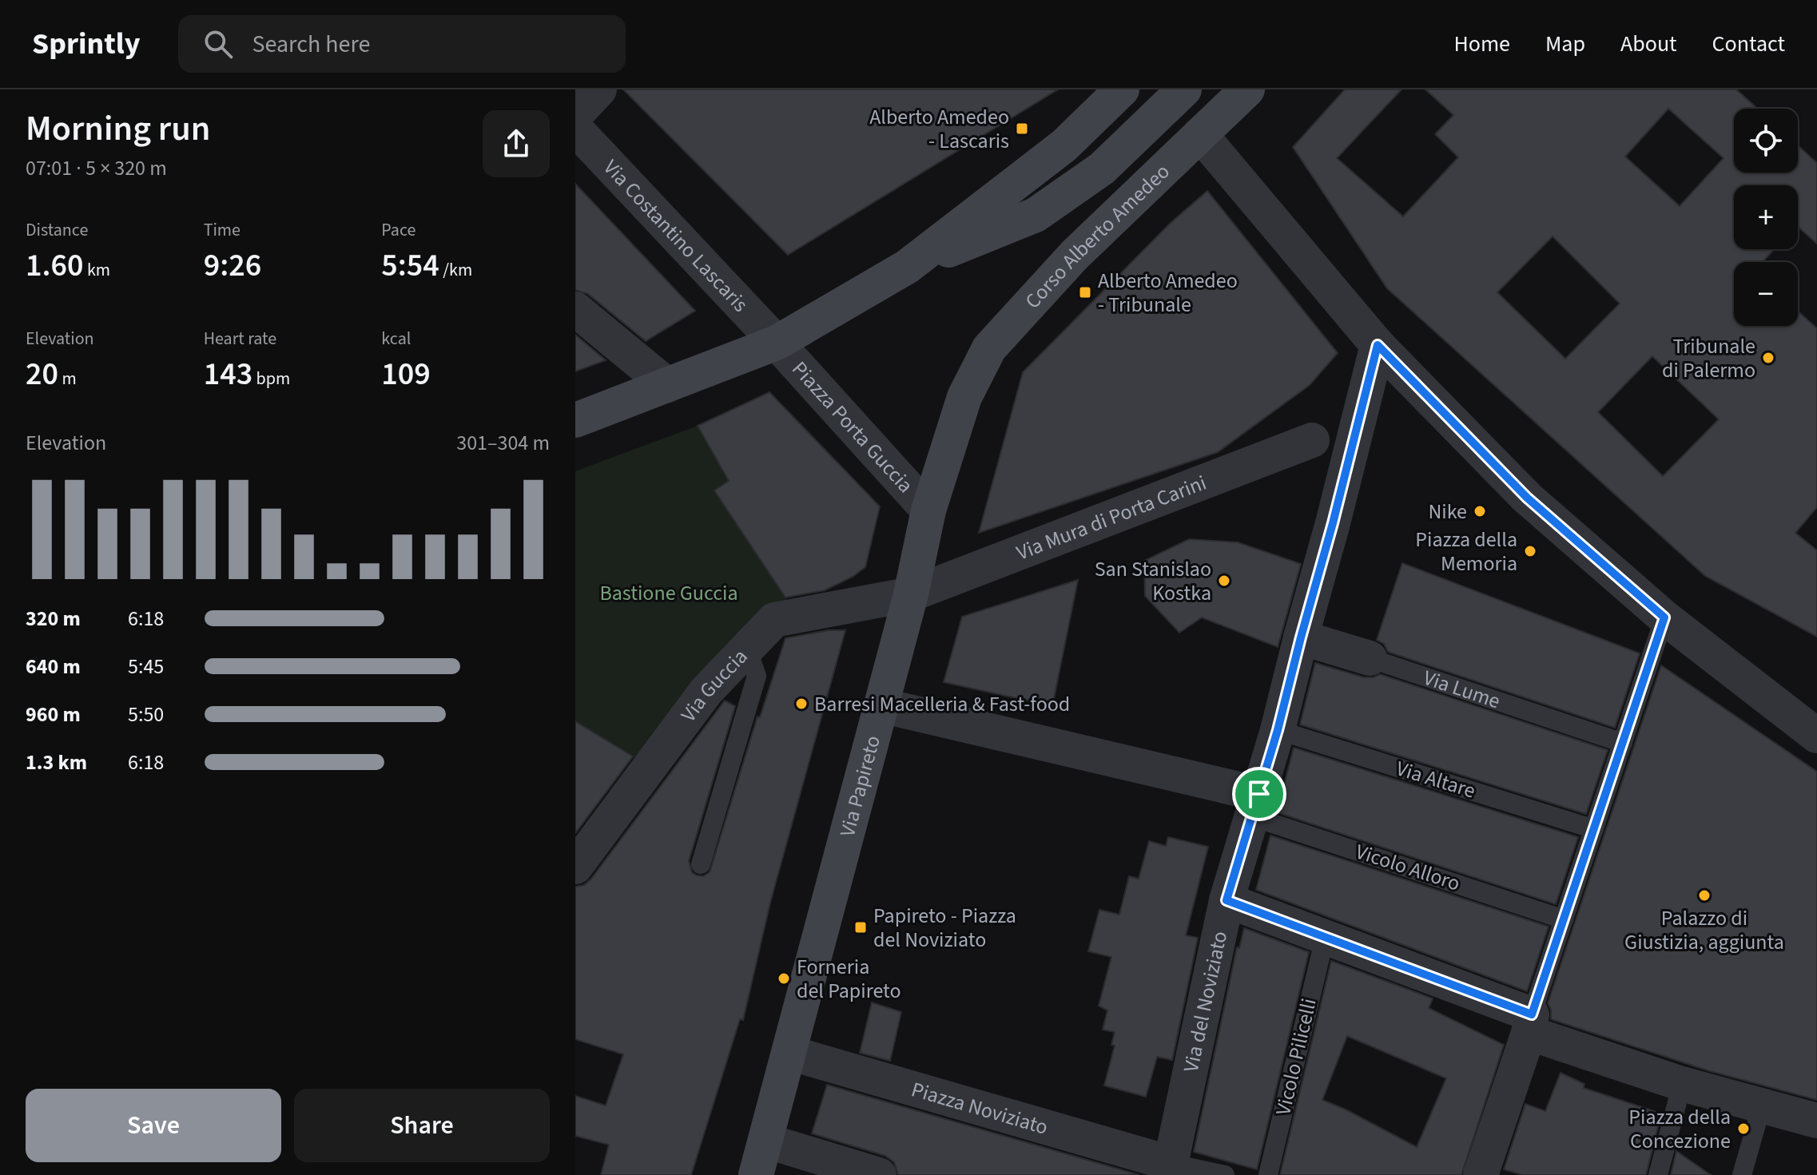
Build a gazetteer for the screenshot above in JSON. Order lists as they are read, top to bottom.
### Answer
{
  "streets": {
    "street": [
      "Via Costantino Lascaris",
      "Corso Alberto Amedeo",
      "Piazza Porta Guccia",
      "Via Mura di Porta Carini",
      "Via Guccia",
      "Via Lume",
      "Via Papireto",
      "Via del Noviziato",
      "Piazza Noviziato"
    ],
    "lane": ["Via Altare", "Vicolo Alloro", "Vicolo Pilicelli"]
  },
  "crossings": [
    ["Via Costantino Lascaris", "Corso Alberto Amedeo"],
    ["Via Costantino Lascaris", "Piazza Porta Guccia"],
    ["Corso Alberto Amedeo", "Piazza Porta Guccia"],
    ["Corso Alberto Amedeo", "Via Papireto"],
    ["Piazza Porta Guccia", "Via Papireto"],
    ["Via Mura di Porta Carini", "Via Guccia"],
    ["Via Mura di Porta Carini", "Via Papireto"],
    ["Via Guccia", "Via Papireto"],
    ["Via Lume", "Via del Noviziato"],
    ["Via Altare", "Via del Noviziato"],
    ["Via Papireto", "Piazza Noviziato"],
    ["Vicolo Alloro", "Via del Noviziato"],
    ["Via del Noviziato", "Piazza Noviziato"]
  ],
  "parks": ["Bastione Guccia"],
  "places": {
    "transit": ["Alberto Amedeo - Lascaris", "Alberto Amedeo - Tribunale", "Papireto - Piazza del Noviziato"],
    "other": [
      "Tribunale di Palermo",
      "Nike",
      "Piazza della Memoria",
      "San Stanislao Kostka",
      "Barresi Macelleria & Fast-food",
      "Palazzo di Giustizia, aggiunta",
      "Forneria del Papireto",
      "Piazza della Concezione"
    ]
  },
  "page": {
    "header": "Sprintly",
    "search": "Search here",
    "nav": [
      "Home",
      "Map",
      "About",
      "Contact"
    ],
    "heading": ["Morning run", "07:01 · 5 × 320 m"],
    "map_buttons": ["+", "−"],
    "stats": [
      ["Distance", "1.60 km"],
      ["Time", "9:26"],
      ["Pace", "5:54 /km"],
      ["Elevation", "20 m"],
      ["Heart rate", "143 bpm"],
      ["kcal", "109"]
    ],
    "chart": ["Elevation", "301–304 m"],
    "list": [
      {
        "name": "320 m",
        "note": "6:18"
      },
      {
        "name": "640 m",
        "note": "5:45"
      },
      {
        "name": "960 m",
        "note": "5:50"
      },
      {
        "name": "1.3 km",
        "note": "6:18"
      }
    ],
    "buttons": ["Save", "Share"]
  }
}
